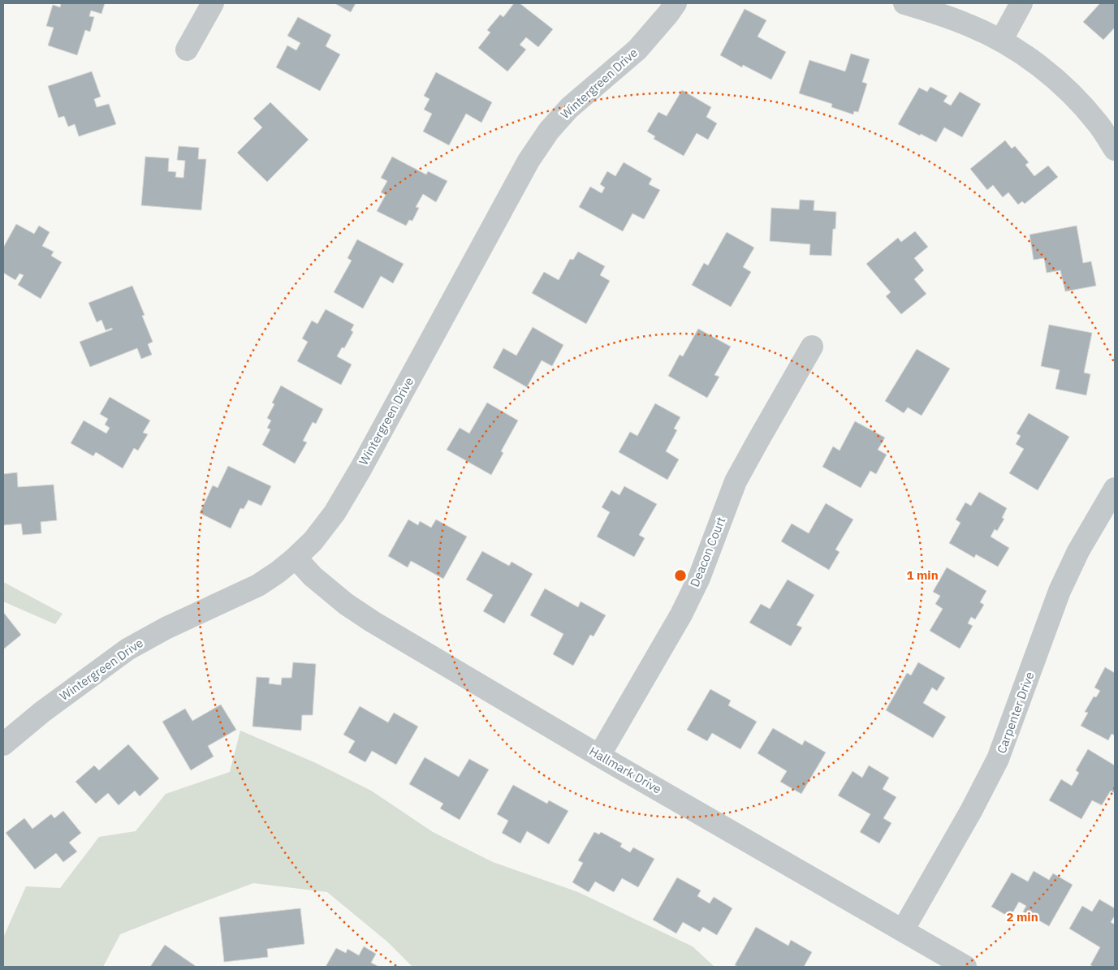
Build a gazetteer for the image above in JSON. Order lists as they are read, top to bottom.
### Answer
{
  "streets": {
    "street": [
      "Wintergreen Drive",
      "Deacon Court",
      "Carpenter Drive",
      "Hallmark Drive"
    ]
  },
  "crossings": [
    ["Wintergreen Drive", "Hallmark Drive"],
    ["Deacon Court", "Hallmark Drive"],
    ["Carpenter Drive", "Hallmark Drive"]
  ],
  "rings": ["1 min", "2 min"]
}
